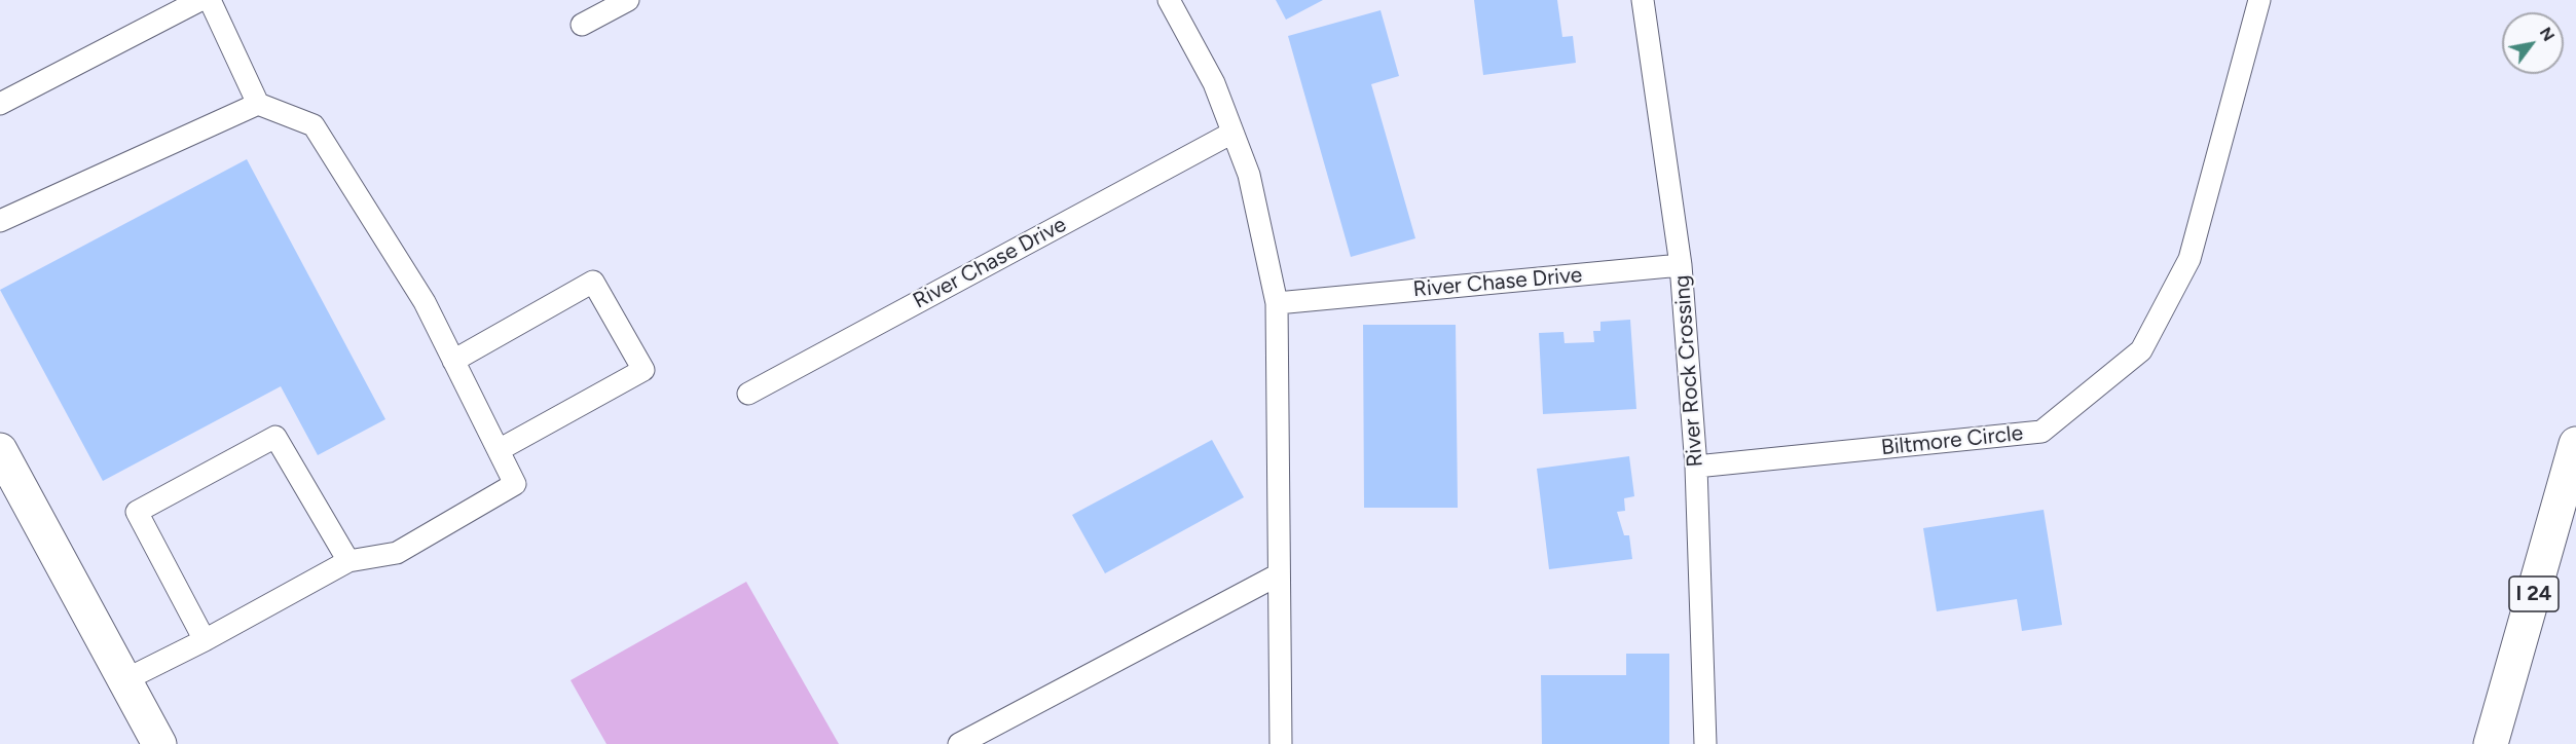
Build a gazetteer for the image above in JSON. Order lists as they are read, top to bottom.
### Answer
{
  "streets": {
    "main road": ["I 24"],
    "lane": ["River Chase Drive", "River Rock Crossing", "Biltmore Circle"]
  },
  "crossings": [
    ["River Chase Drive", "River Rock Crossing"],
    ["River Rock Crossing", "Biltmore Circle"]
  ],
  "north": "top right"
}
